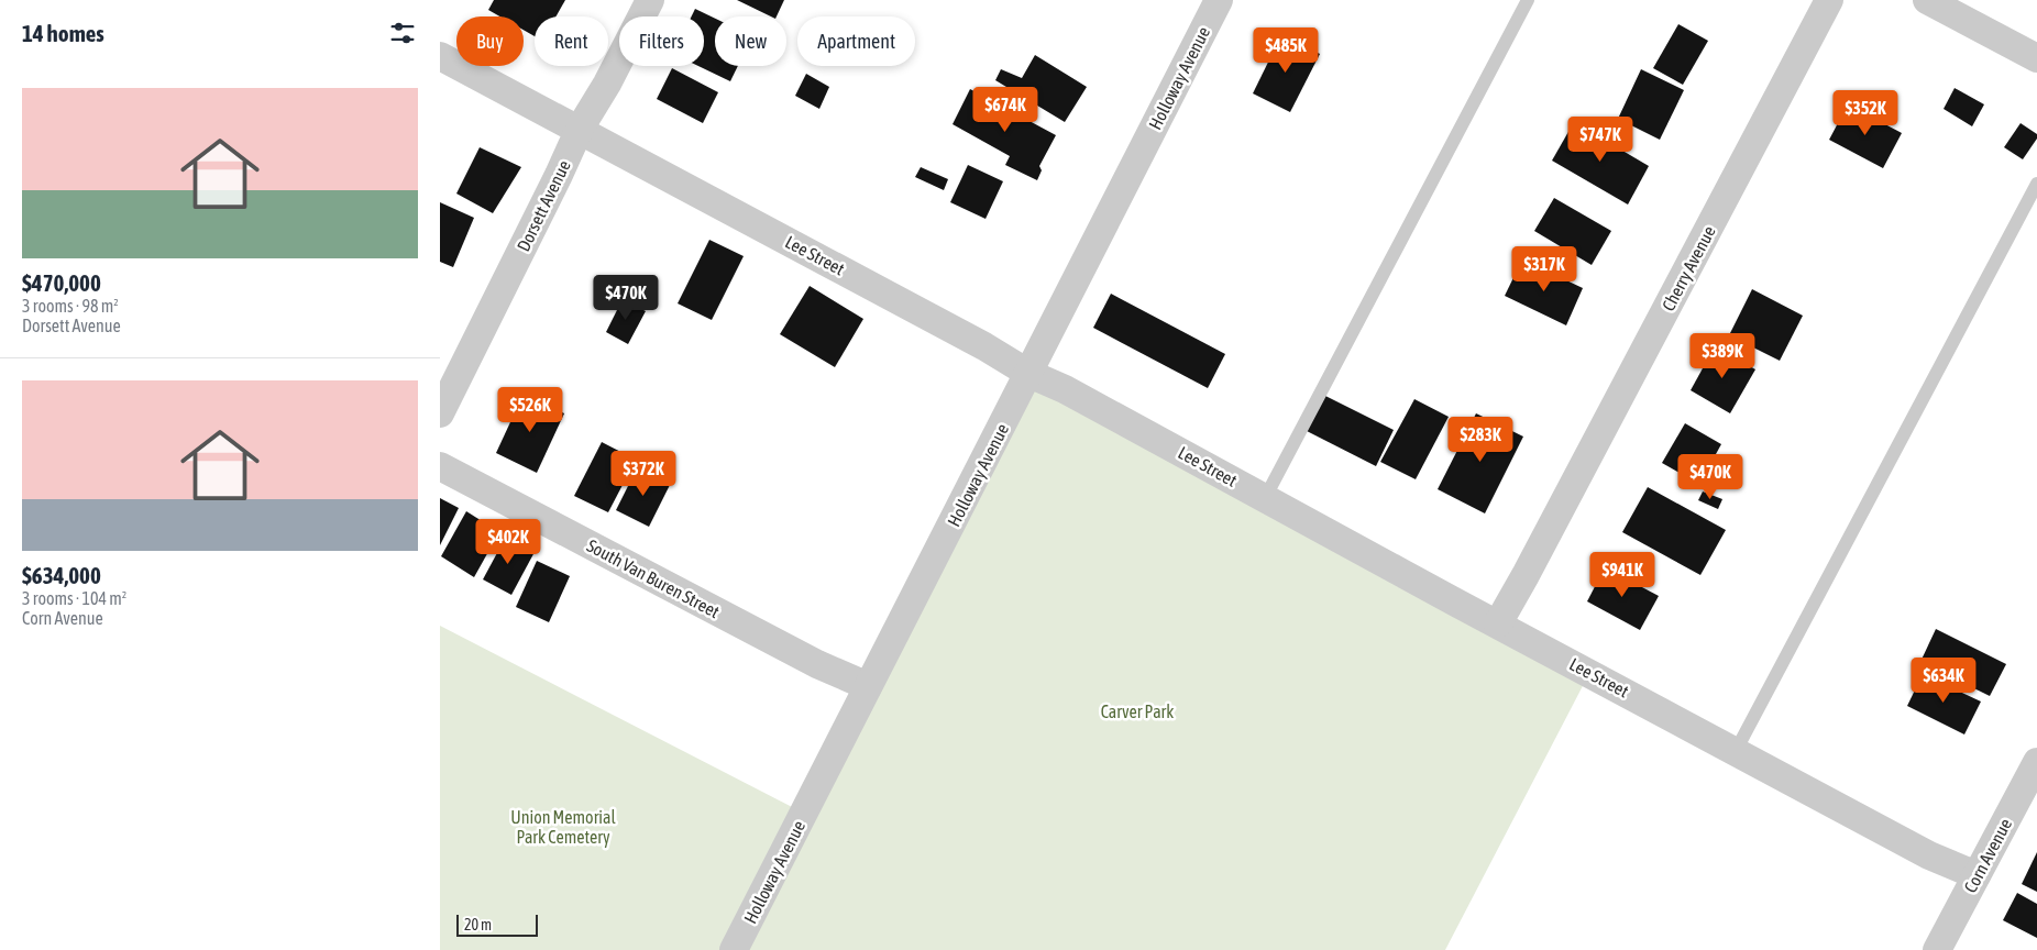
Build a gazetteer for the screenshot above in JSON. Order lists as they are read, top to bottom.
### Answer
{
  "streets": {
    "street": [
      "Holloway Avenue",
      "Dorsett Avenue",
      "Lee Street",
      "Cherry Avenue",
      "South Van Buren Street",
      "Corn Avenue"
    ]
  },
  "crossings": [
    ["Holloway Avenue", "Lee Street"],
    ["Holloway Avenue", "South Van Buren Street"],
    ["Dorsett Avenue", "Lee Street"],
    ["Lee Street", "Cherry Avenue"],
    ["Lee Street", "Corn Avenue"]
  ],
  "parks": ["Carver Park", "Union Memorial Park Cemetery"],
  "scale_bar": "20 m",
  "page": {
    "heading": "14 homes",
    "chip": [
      "Buy",
      "Rent",
      "Filters",
      "New",
      "Apartment"
    ],
    "price": [
      "$485K",
      "$674K",
      "$352K",
      "$747K",
      "$317K",
      "$470K",
      "$389K",
      "$526K",
      "$283K",
      "$372K",
      "$470K",
      "$402K",
      "$941K",
      "$634K"
    ],
    "list": [
      {
        "name": "$470,000",
        "note": "3 rooms · 98 m² · Dorsett Avenue"
      },
      {
        "name": "$634,000",
        "note": "3 rooms · 104 m² · Corn Avenue"
      }
    ],
    "scale": "20 m"
  }
}
